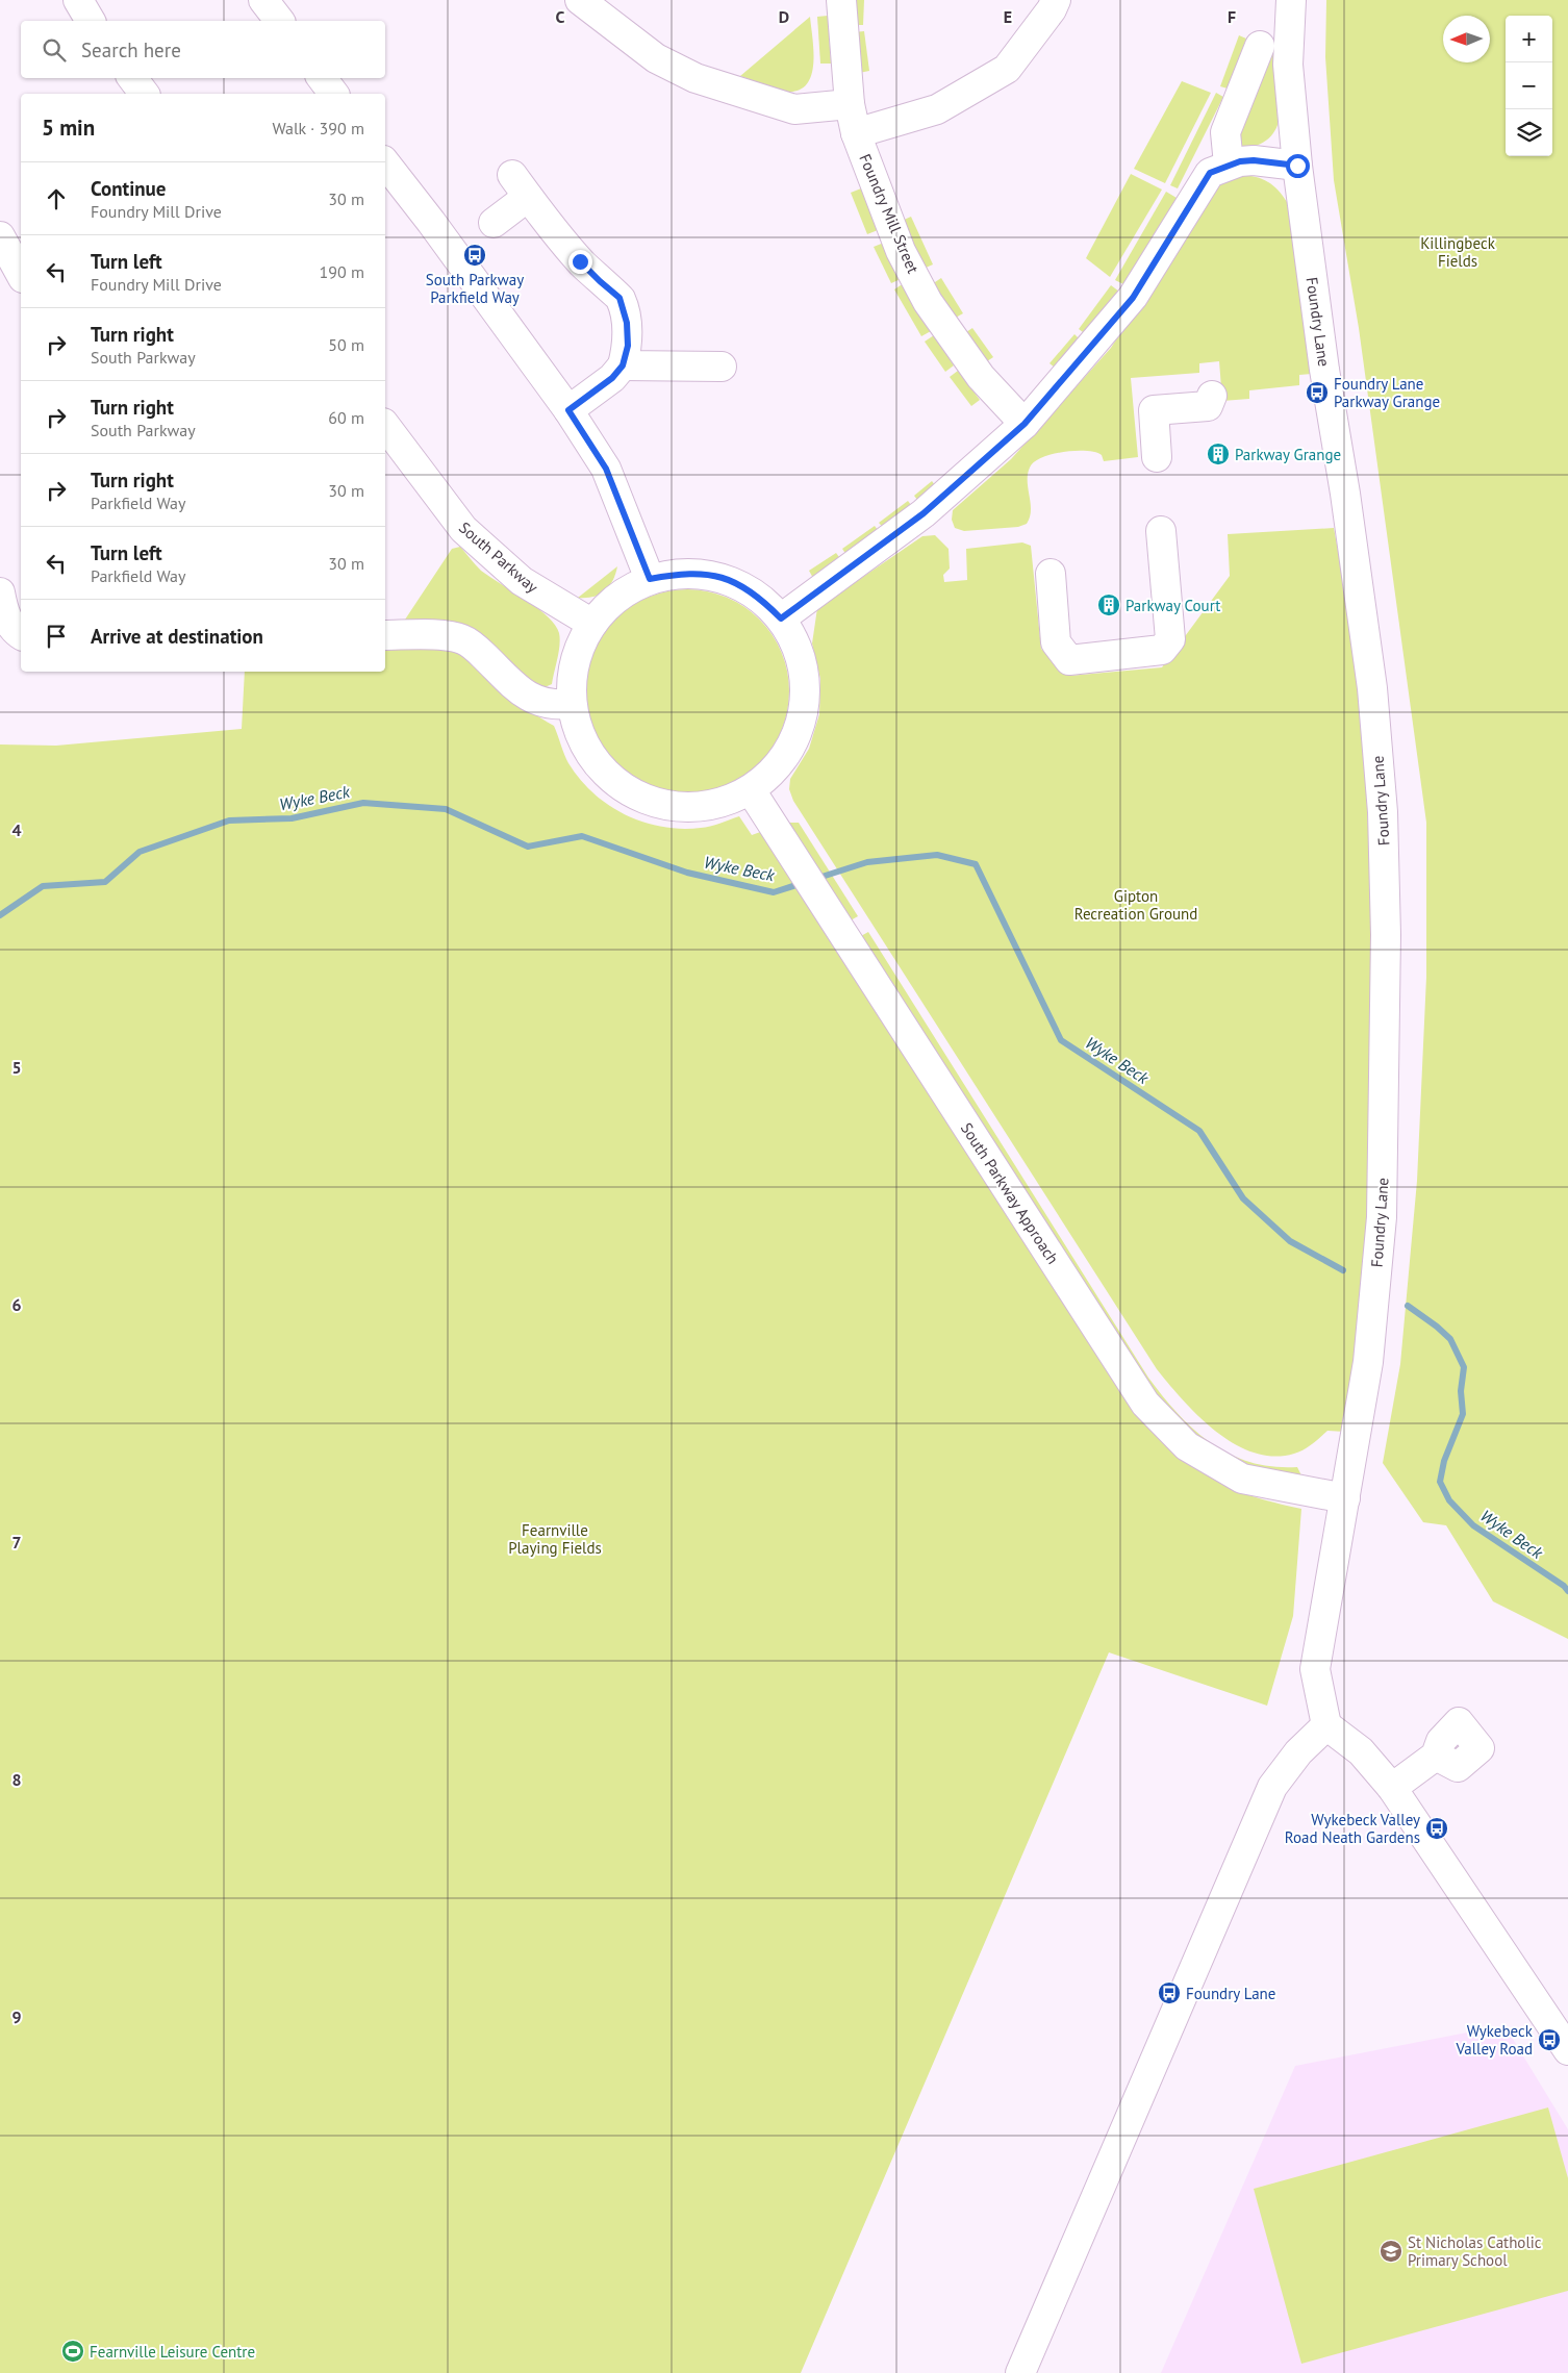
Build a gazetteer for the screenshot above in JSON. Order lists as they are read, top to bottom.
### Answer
{
  "streets": {
    "street": [
      "Foundry Mill Street",
      "Foundry Lane",
      "South Parkway",
      "South Parkway Approach"
    ]
  },
  "crossings": [
    ["Foundry Lane", "South Parkway Approach"]
  ],
  "water": ["Wyke Beck"],
  "parks": ["Killingbeck Fields", "Gipton Recreation Ground", "Fearnville Playing Fields"],
  "places": {
    "bus stop": [
      "South Parkway Parkfield Way",
      "Foundry Lane Parkway Grange",
      "Wykebeck Valley Road Neath Gardens",
      "Foundry Lane",
      "Wykebeck Valley Road"
    ],
    "building": ["Parkway Grange", "Parkway Court"],
    "school or university": ["St Nicholas Catholic Primary School"],
    "sports": ["Fearnville Leisure Centre"]
  },
  "north": "left",
  "page": {
    "map_buttons": ["+", "−"],
    "search": "Search here",
    "heading": ["5 min", "Walk · 390 m"],
    "list": [
      ["Continue", "Foundry Mill Drive", "30 m"],
      ["Turn left", "Foundry Mill Drive", "190 m"],
      ["Turn right", "South Parkway", "50 m"],
      ["Turn right", "South Parkway", "60 m"],
      ["Turn right", "Parkfield Way", "30 m"],
      ["Turn left", "Parkfield Way", "30 m"],
      "Arrive at destination"
    ]
  },
  "grid": {
    "columns": [
      "C",
      "D",
      "E",
      "F"
    ],
    "rows": [
      "4",
      "5",
      "6",
      "7",
      "8",
      "9"
    ]
  }
}
